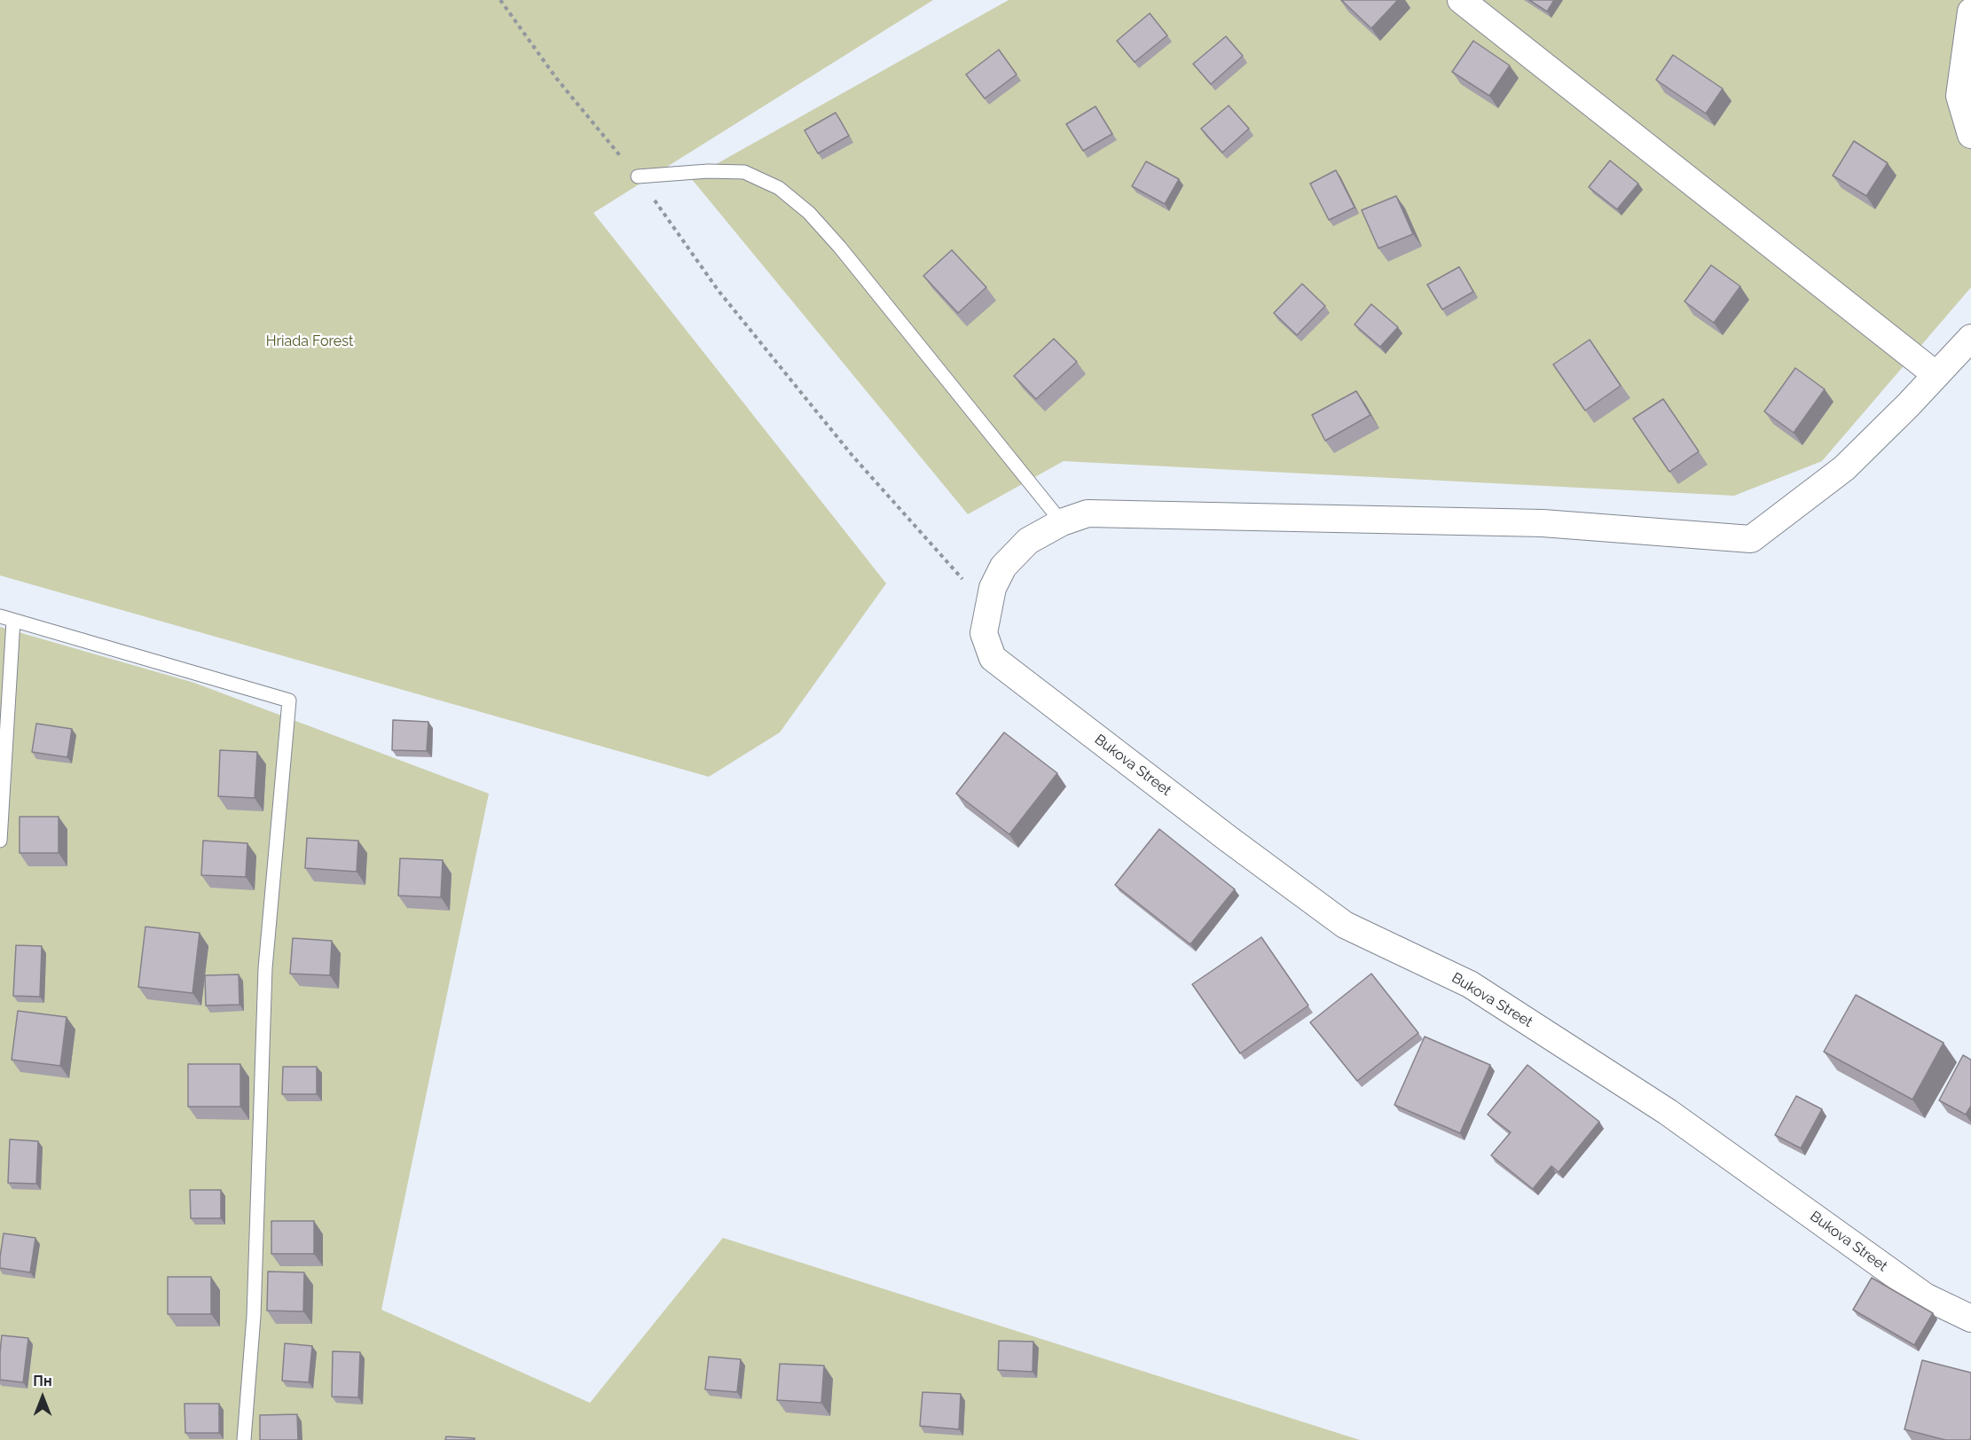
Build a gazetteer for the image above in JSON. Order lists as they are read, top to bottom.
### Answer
{
  "streets": {
    "street": ["Bukova Street"]
  },
  "parks": ["Hriada Forest"],
  "north": "top"
}
